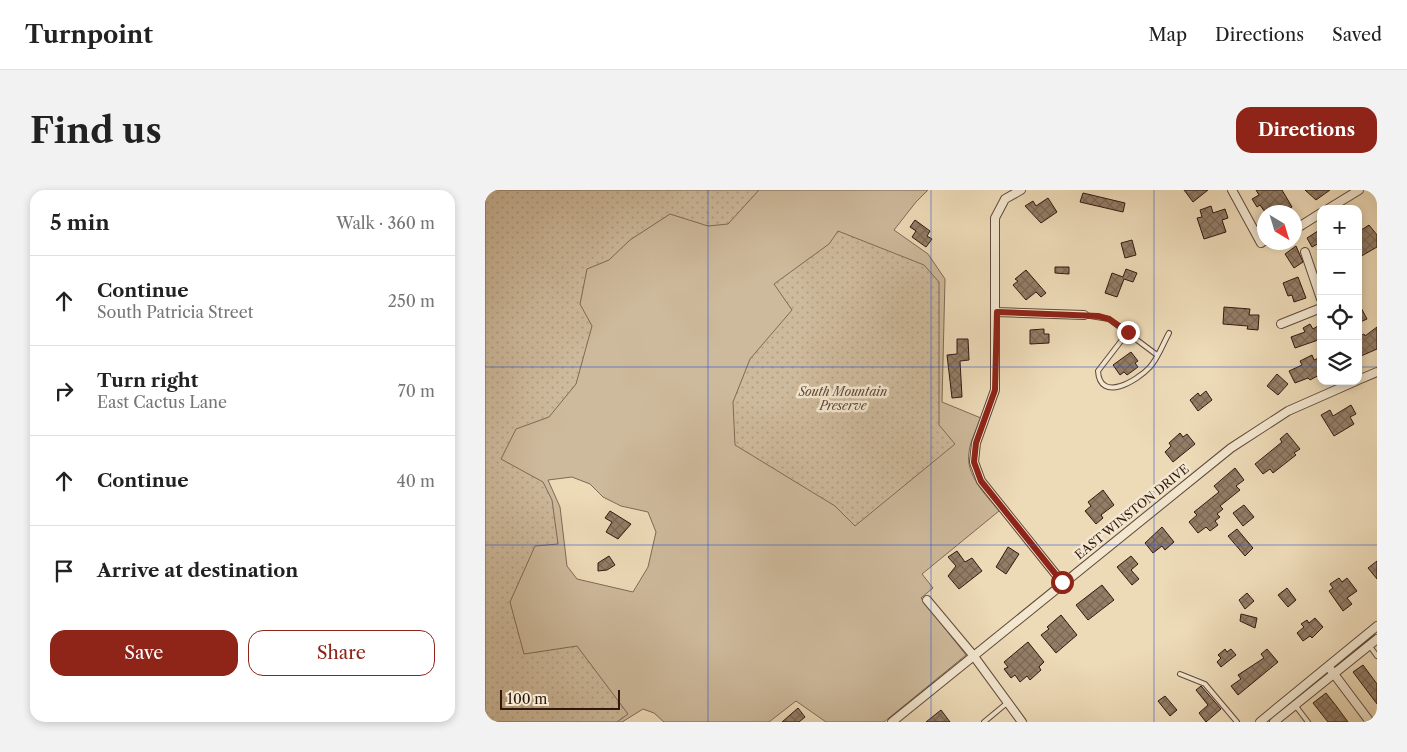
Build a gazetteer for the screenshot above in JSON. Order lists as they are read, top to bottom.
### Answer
{
  "streets": {
    "street": ["EAST WINSTON DRIVE"]
  },
  "parks": ["South Mountain Preserve"],
  "scale_bar": "100 m",
  "north": "bottom right",
  "page": {
    "header": "Turnpoint",
    "nav": ["Map", "Directions", "Saved"],
    "buttons": [
      "Directions",
      ["Save", "Share"]
    ],
    "title": "Find us",
    "heading": ["5 min", "Walk · 360 m"],
    "map_buttons": ["+", "−"],
    "list": [
      ["Continue", "South Patricia Street", "250 m"],
      ["Turn right", "East Cactus Lane", "70 m"],
      ["Continue", "40 m"],
      "Arrive at destination"
    ],
    "scale": "100 m"
  }
}
